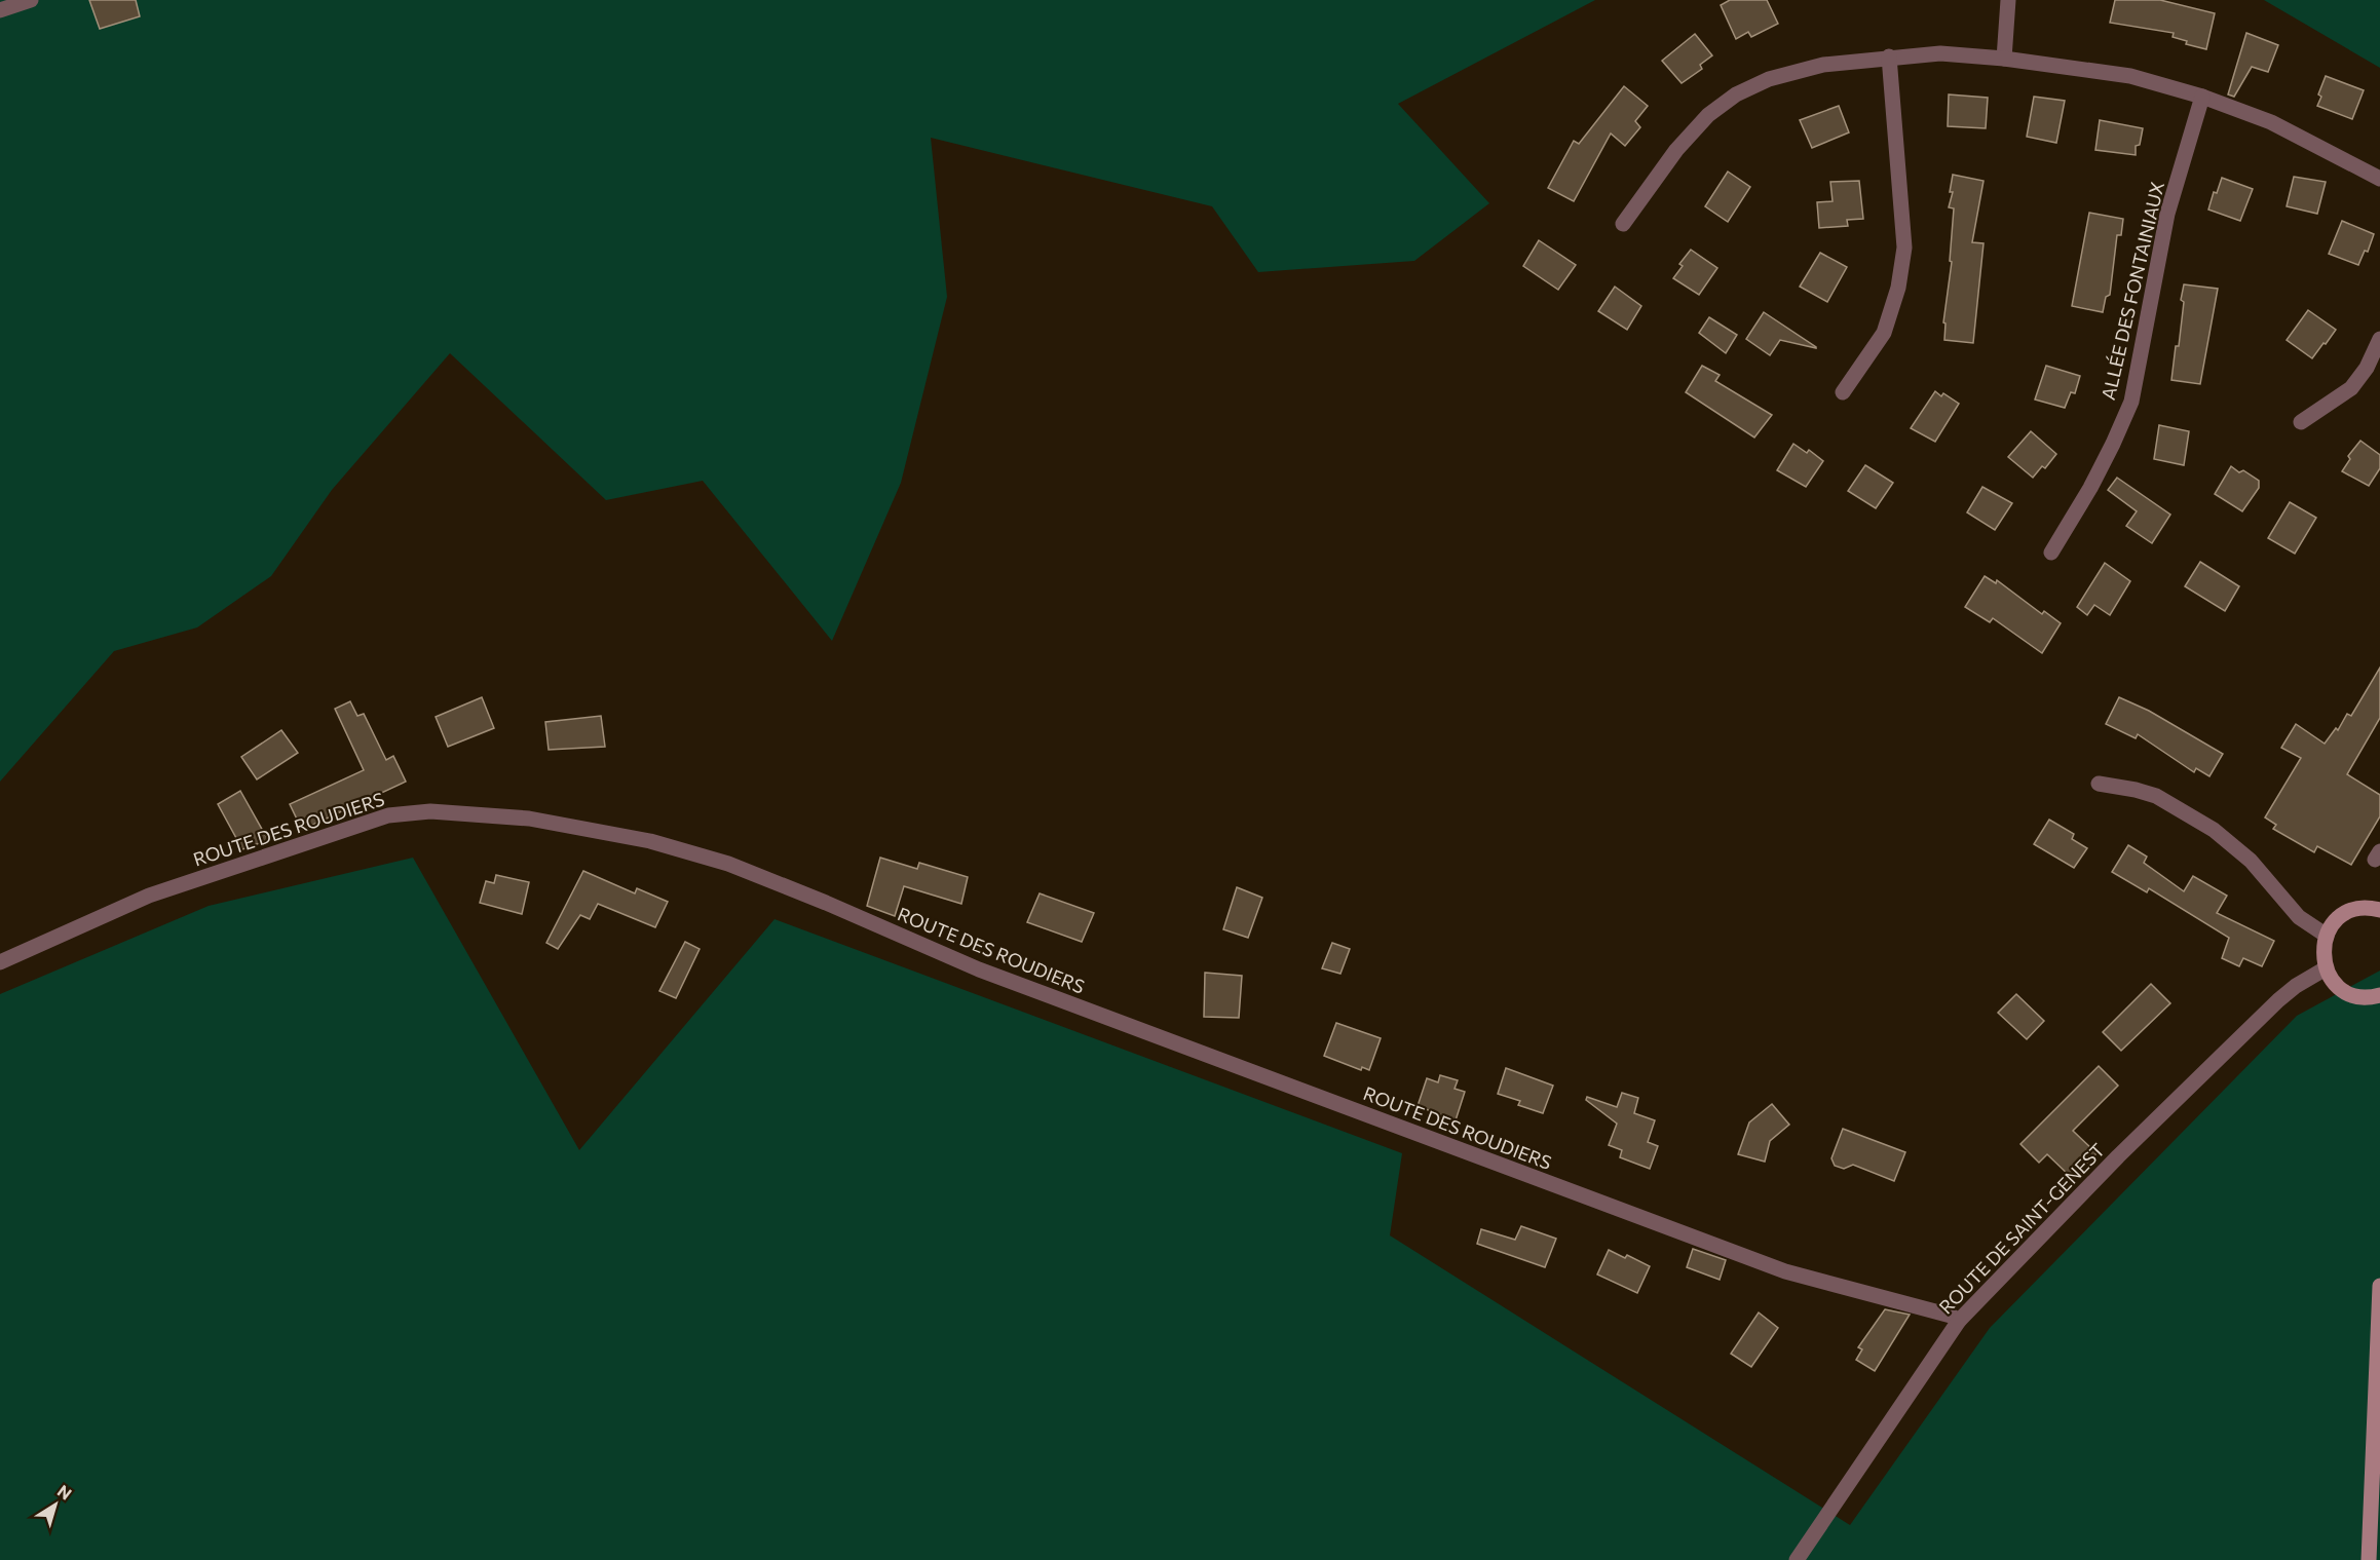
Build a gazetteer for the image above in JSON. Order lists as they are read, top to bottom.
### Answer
{
  "streets": {
    "street": ["ALLÉE DES FONTAINIAUX", "ROUTE DES ROUDIERS", "ROUTE DE SAINT-GENEST"]
  },
  "crossings": [
    ["ROUTE DES ROUDIERS", "ROUTE DE SAINT-GENEST"]
  ],
  "north": "top right"
}
